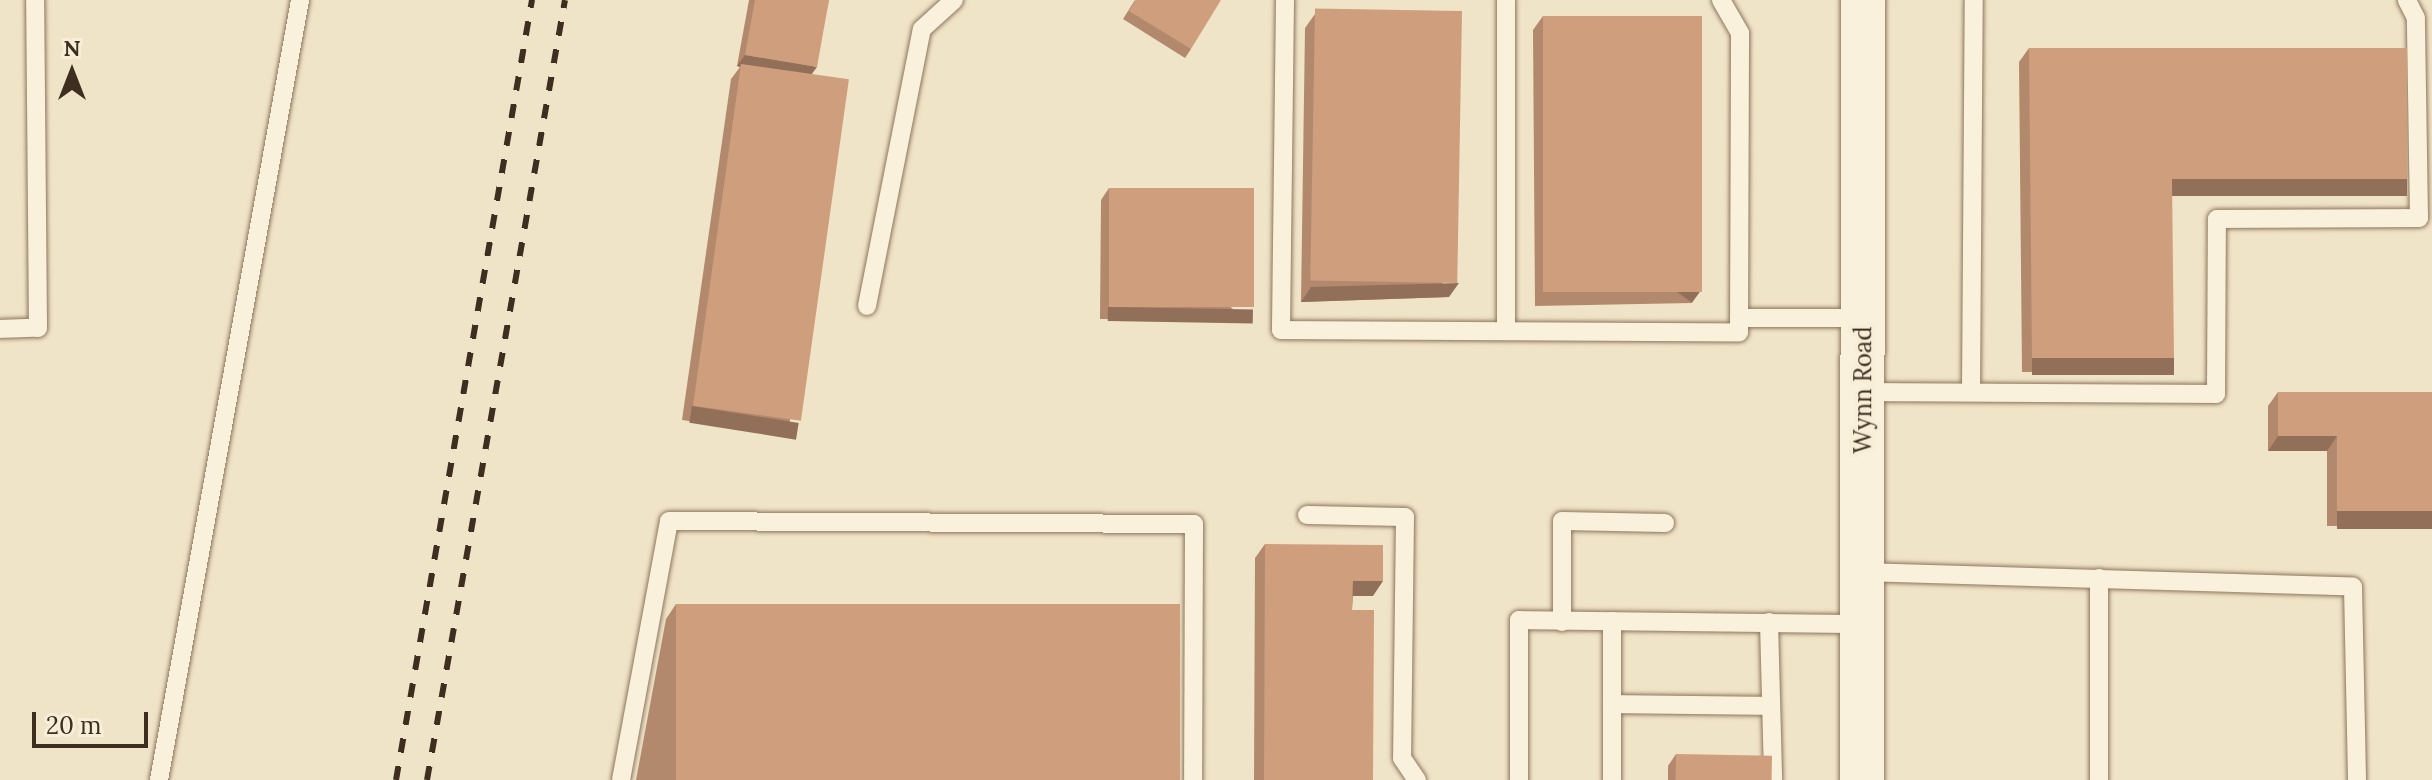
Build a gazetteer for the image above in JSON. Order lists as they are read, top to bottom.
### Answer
{
  "streets": {
    "street": ["Wynn Road"]
  },
  "scale_bar": "20 m",
  "north": "top"
}
